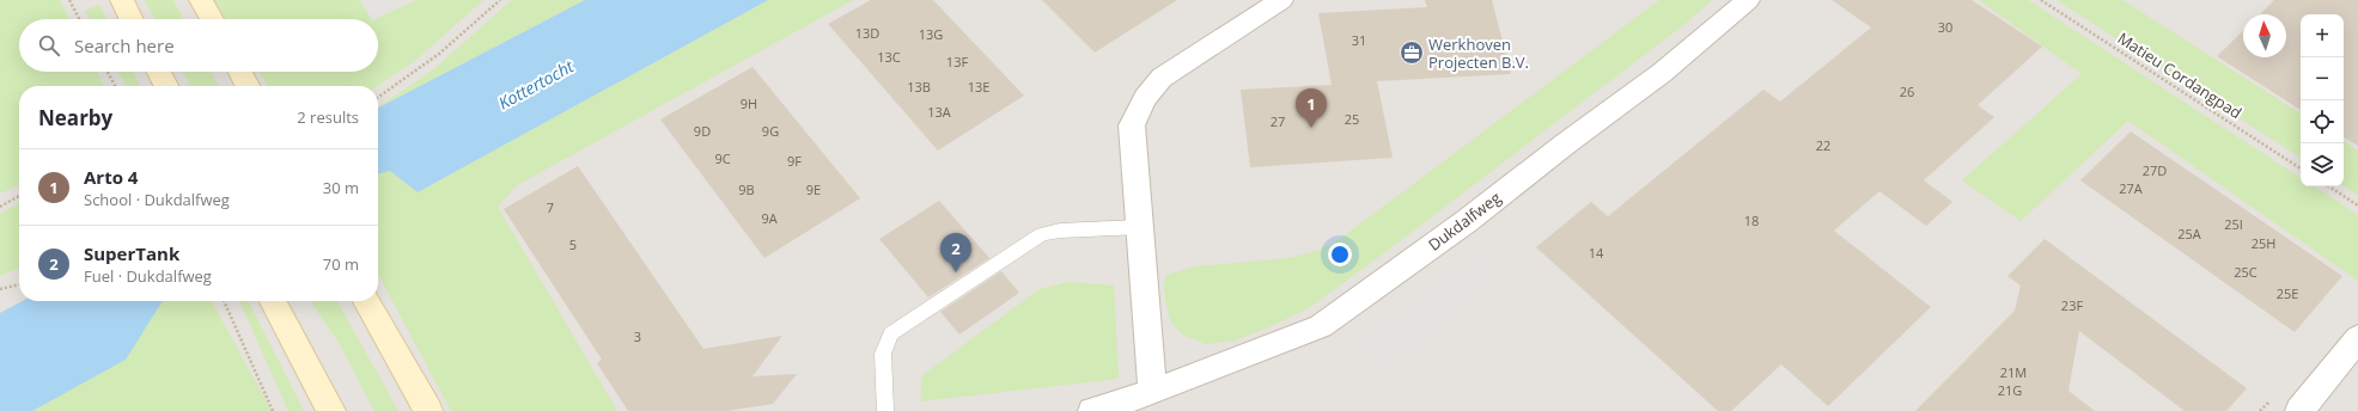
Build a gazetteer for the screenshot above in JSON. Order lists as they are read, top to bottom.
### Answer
{
  "streets": {
    "street": ["Dukdalfweg"],
    "path": ["Matieu Cordangpad"]
  },
  "water": ["Kottertocht"],
  "places": {
    "office": ["Werkhoven Projecten B.V."]
  },
  "house_numbers": [
    "30",
    "13D",
    "13G",
    "31",
    "13C",
    "13F",
    "13B",
    "13E",
    "26",
    "9H",
    "13A",
    "25",
    "27",
    "9D",
    "9G",
    "22",
    "9C",
    "9F",
    "27D",
    "27A",
    "9B",
    "9E",
    "7",
    "9A",
    "18",
    "25I",
    "25A",
    "25H",
    "5",
    "14",
    "25C",
    "25E",
    "23F",
    "3",
    "21M",
    "21G"
  ],
  "north": "top",
  "page": {
    "map_buttons": ["+", "−"],
    "search": "Search here",
    "heading": ["Nearby", "2 results"],
    "pins": ["1", "2"],
    "list": [
      {
        "mark": "1",
        "name": "Arto 4",
        "note": "School · Dukdalfweg",
        "value": "30 m"
      },
      {
        "mark": "2",
        "name": "SuperTank",
        "note": "Fuel · Dukdalfweg",
        "value": "70 m"
      }
    ]
  }
}
